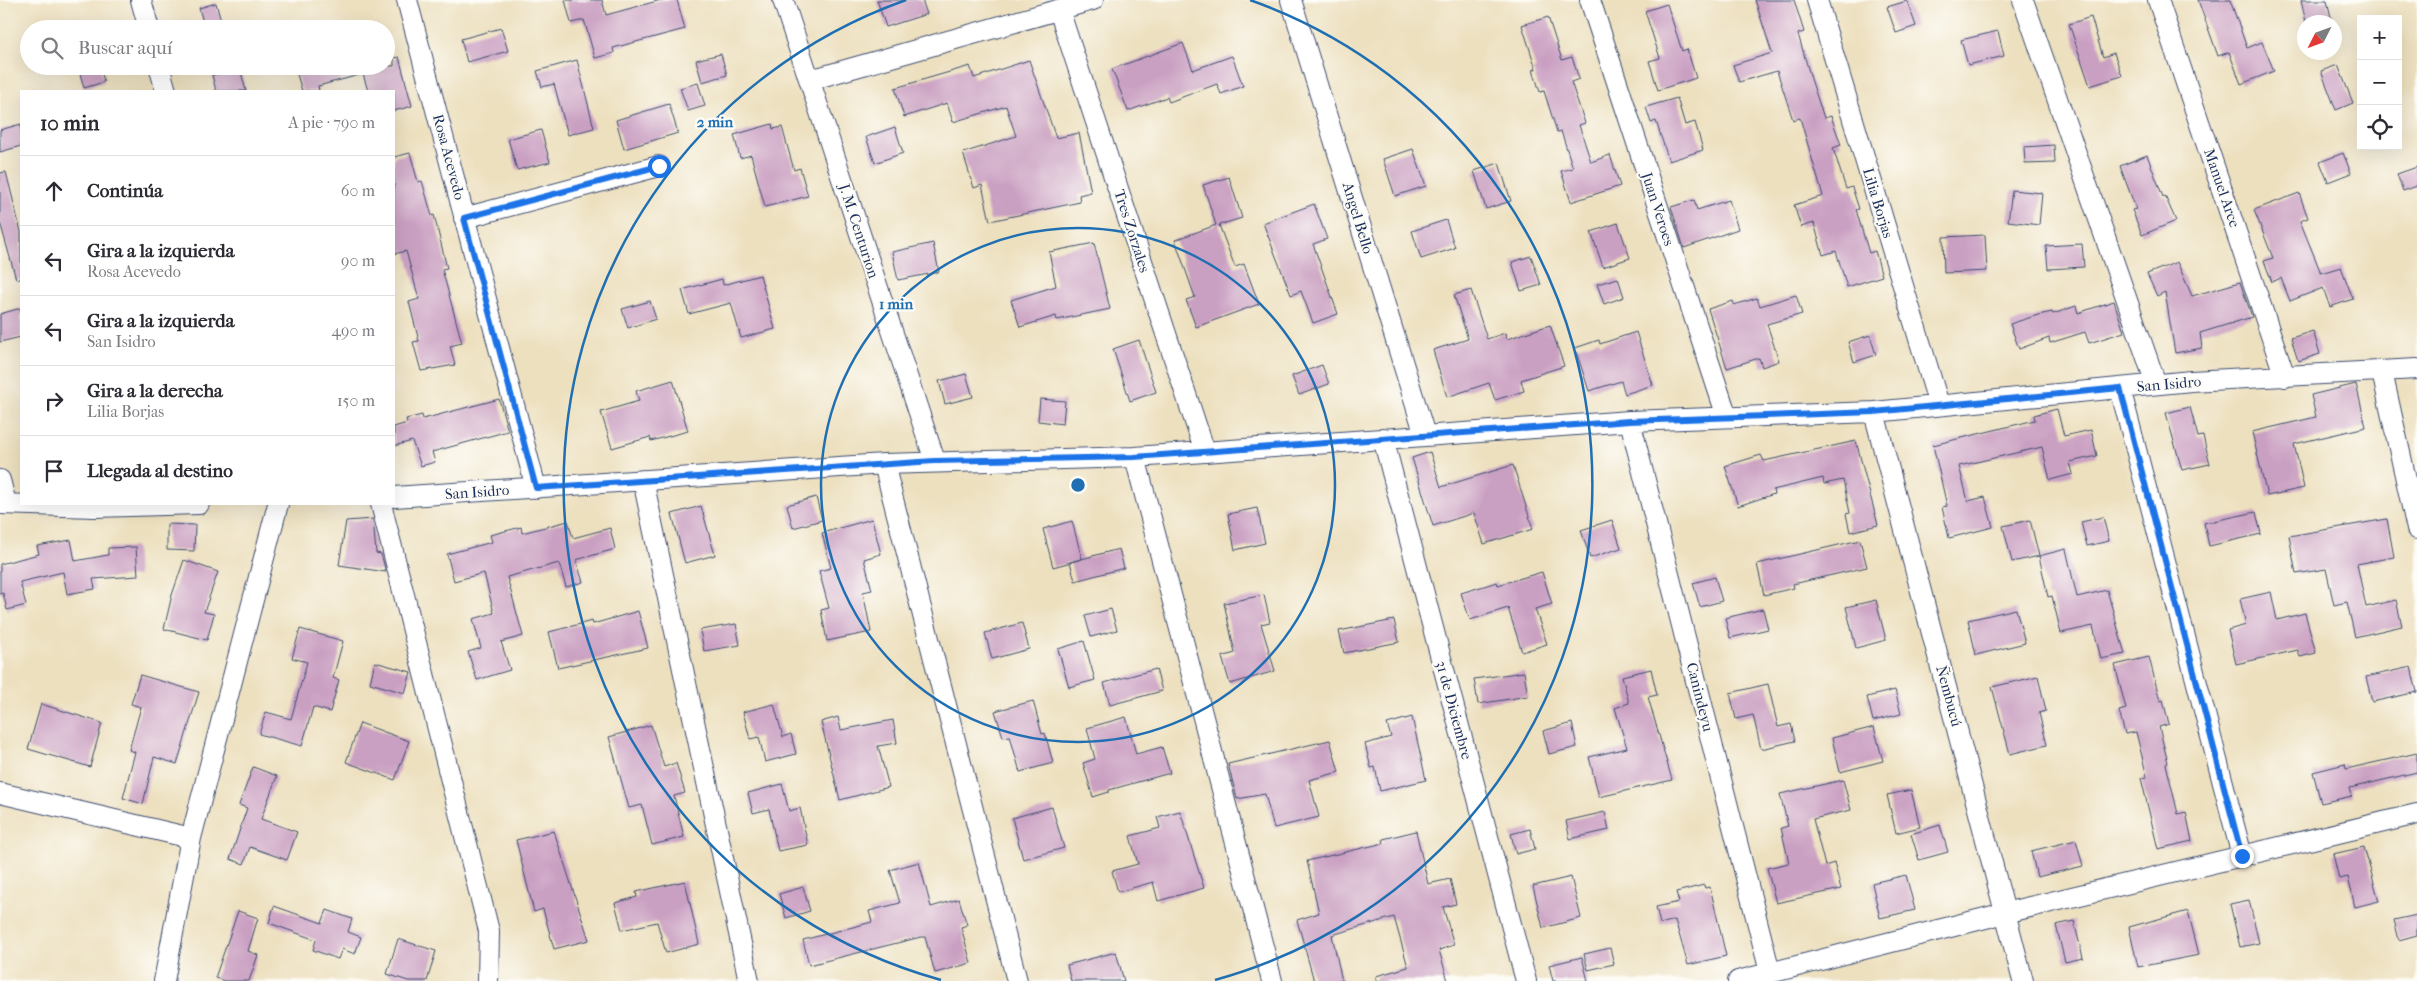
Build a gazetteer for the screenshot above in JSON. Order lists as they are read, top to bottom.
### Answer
{
  "streets": {
    "street": [
      "Rosa Acevedo",
      "Manuel Arce",
      "Lilia Borjas",
      "Juan Veroes",
      "Angel Bello",
      "J. M. Centurion",
      "Tres Zorzales",
      "San Isidro",
      "Ñembucú",
      "Canindeyu",
      "31 de Diciembre"
    ]
  },
  "crossings": [
    ["Rosa Acevedo", "San Isidro"],
    ["Manuel Arce", "San Isidro"],
    ["Lilia Borjas", "San Isidro"],
    ["Juan Veroes", "San Isidro"],
    ["Angel Bello", "San Isidro"],
    ["J. M. Centurion", "San Isidro"],
    ["Tres Zorzales", "San Isidro"],
    ["San Isidro", "Ñembucú"],
    ["San Isidro", "Canindeyu"],
    ["San Isidro", "31 de Diciembre"]
  ],
  "north": "bottom left",
  "page": {
    "map_buttons": ["+", "−"],
    "search": "Buscar aquí",
    "heading": ["10 min", "A pie · 790 m"],
    "list": [
      ["Continúa", "60 m"],
      ["Gira a la izquierda", "Rosa Acevedo", "90 m"],
      ["Gira a la izquierda", "San Isidro", "490 m"],
      ["Gira a la derecha", "Lilia Borjas", "150 m"],
      "Llegada al destino"
    ]
  },
  "rings": ["2 min", "1 min"]
}
